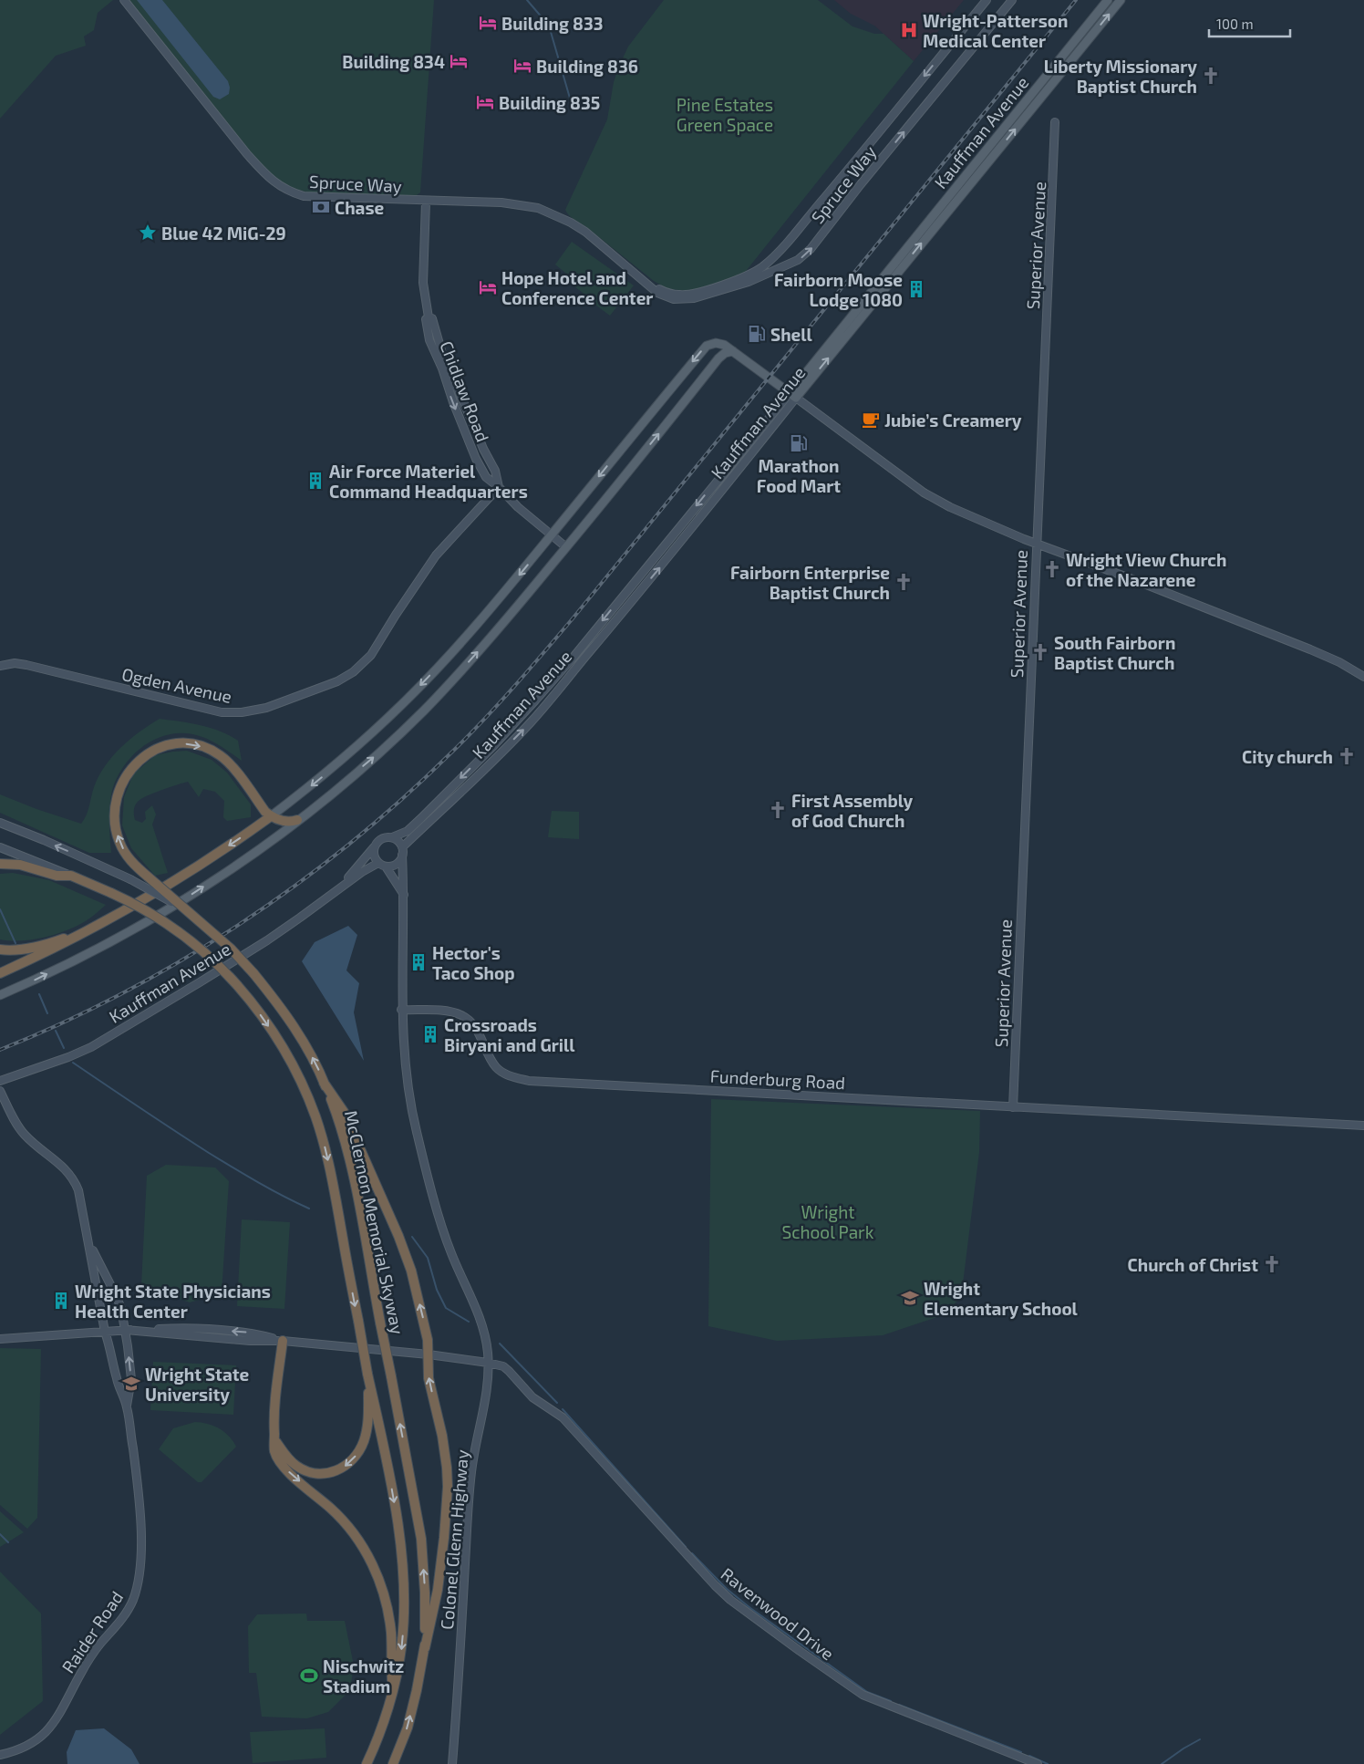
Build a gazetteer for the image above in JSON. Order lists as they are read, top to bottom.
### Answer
{
  "streets": {
    "highway": ["McClernon Memorial Skyway"],
    "main road": ["Kauffman Avenue"],
    "street": [
      "Spruce Way",
      "Superior Avenue",
      "Chidlaw Road",
      "Ogden Avenue",
      "Funderburg Road",
      "Colonel Glenn Highway",
      "Ravenwood Drive",
      "Raider Road"
    ]
  },
  "crossings": [
    ["Kauffman Avenue", "Colonel Glenn Highway"],
    ["Spruce Way", "Chidlaw Road"],
    ["Superior Avenue", "Funderburg Road"],
    ["Chidlaw Road", "Ogden Avenue"],
    ["Funderburg Road", "Colonel Glenn Highway"],
    ["Colonel Glenn Highway", "Ravenwood Drive"],
    ["Ravenwood Drive", "Raider Road"]
  ],
  "parks": ["Pine Estates Green Space", "Wright School Park"],
  "places": {
    "hotel": [
      "Building 833",
      "Building 834",
      "Building 836",
      "Building 835",
      "Hope Hotel and Conference Center"
    ],
    "hospital": ["Wright-Patterson Medical Center"],
    "church": [
      "Liberty Missionary Baptist Church",
      "Wright View Church of the Nazarene",
      "Fairborn Enterprise Baptist Church",
      "South Fairborn Baptist Church",
      "City church",
      "First Assembly of God Church",
      "Church of Christ"
    ],
    "bank": ["Chase"],
    "place": ["Blue 42 MiG-29"],
    "building": [
      "Fairborn Moose Lodge 1080",
      "Air Force Materiel Command Headquarters",
      "Hector's Taco Shop",
      "Crossroads Biryani and Grill",
      "Wright State Physicians Health Center"
    ],
    "fuel station": ["Shell", "Marathon Food Mart"],
    "cafe": ["Jubie’s Creamery"],
    "school or university": ["Wright Elementary School", "Wright State University"],
    "sports": ["Nischwitz Stadium"]
  },
  "scale_bar": "100 m"
}
